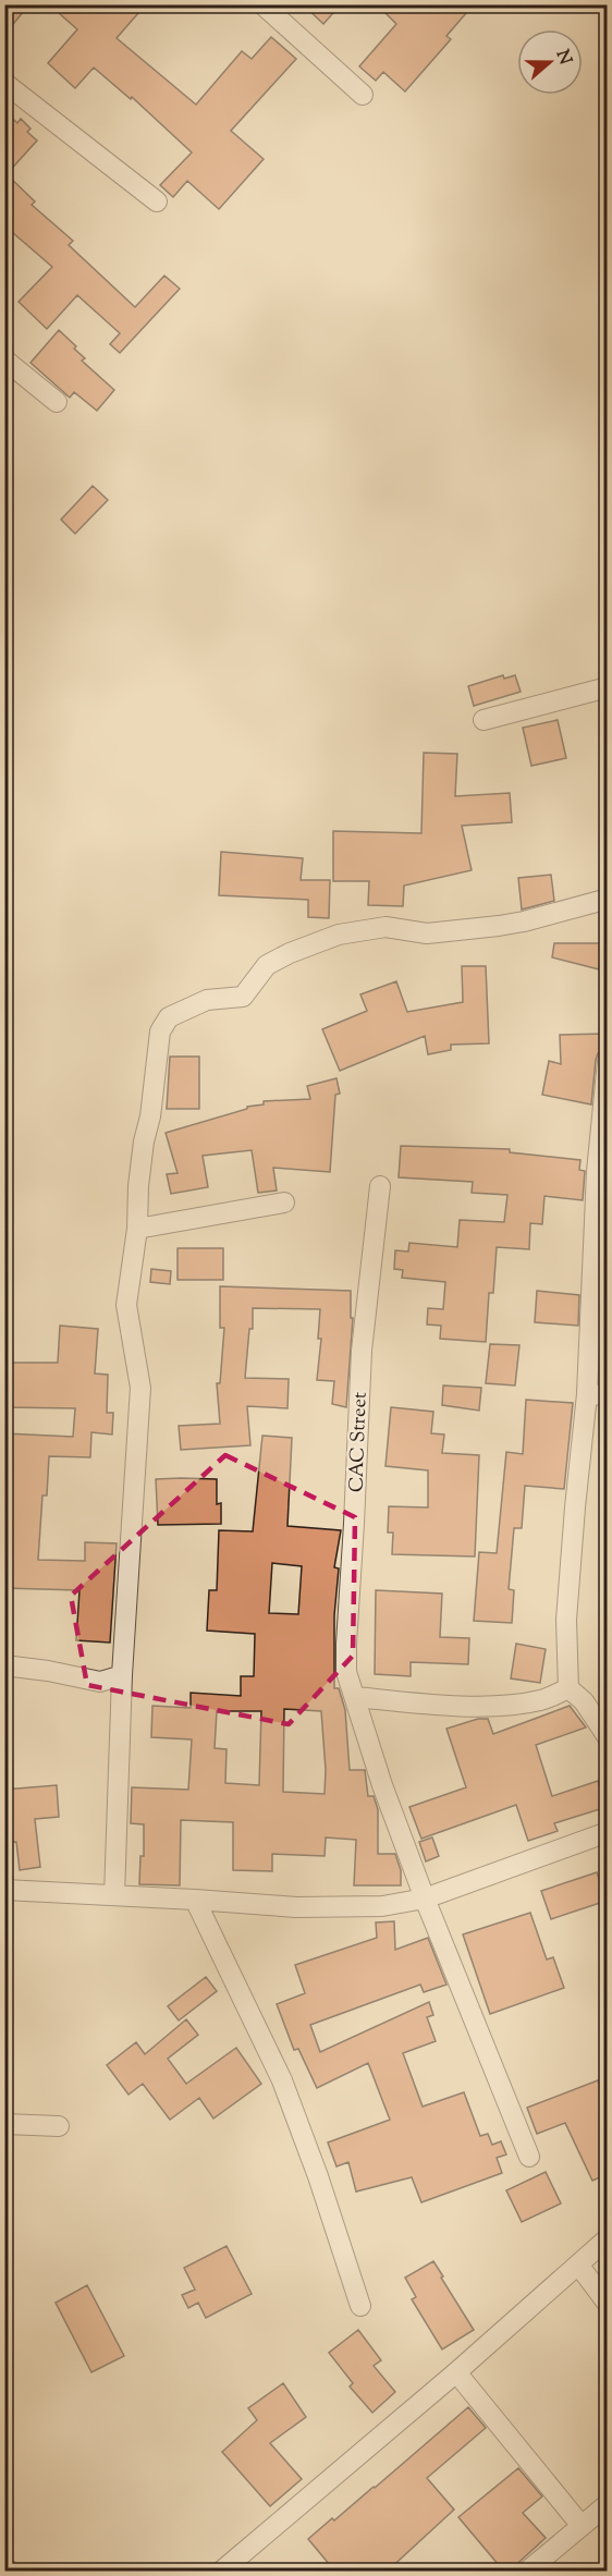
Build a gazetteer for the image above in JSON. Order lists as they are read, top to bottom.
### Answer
{
  "streets": {
    "street": ["CAC Street"]
  },
  "north": "right"
}
